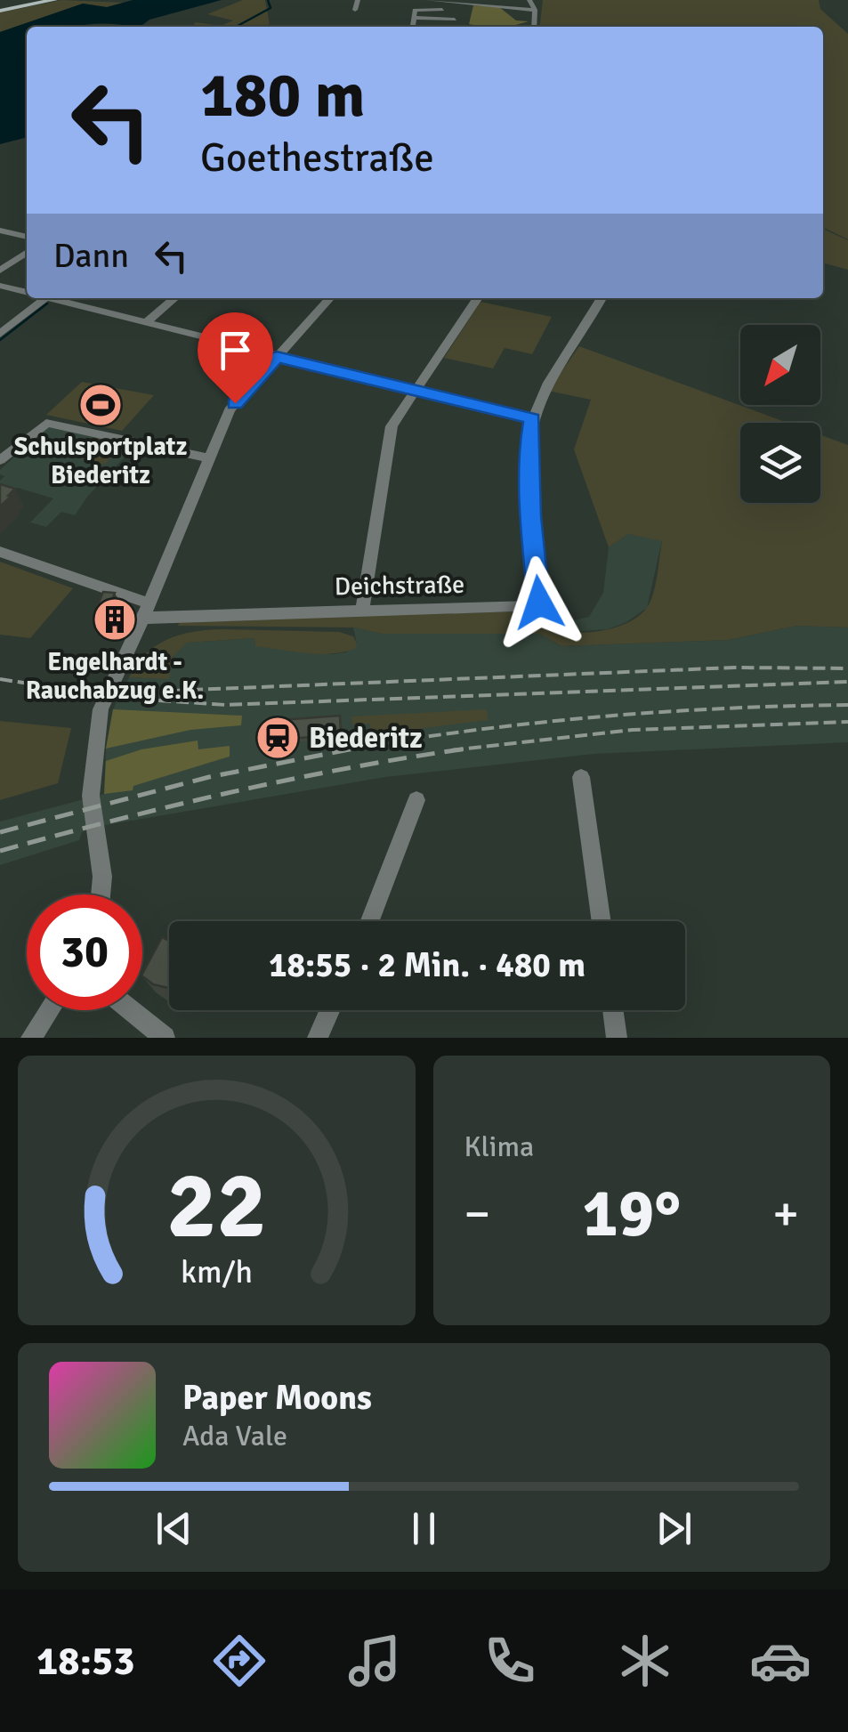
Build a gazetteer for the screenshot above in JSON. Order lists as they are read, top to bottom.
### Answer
{
  "streets": {
    "street": ["Deichstraße"]
  },
  "places": {
    "sports": ["Schulsportplatz Biederitz"],
    "building": ["Engelhardt - Rauchabzug e.K."],
    "station": ["Biederitz"]
  },
  "north": "bottom left",
  "page": {
    "turn": ["180 m", "Goethestraße"],
    "then": "Dann",
    "limit": "30",
    "trip": "18:55 · 2 Min. · 480 m",
    "tile": "Klima",
    "heat": ["−", "19°", "+"],
    "song": ["Paper Moons", "Ada Vale"],
    "tabs": "18:53",
    "gauge": ["22", "km/h"]
  }
}
